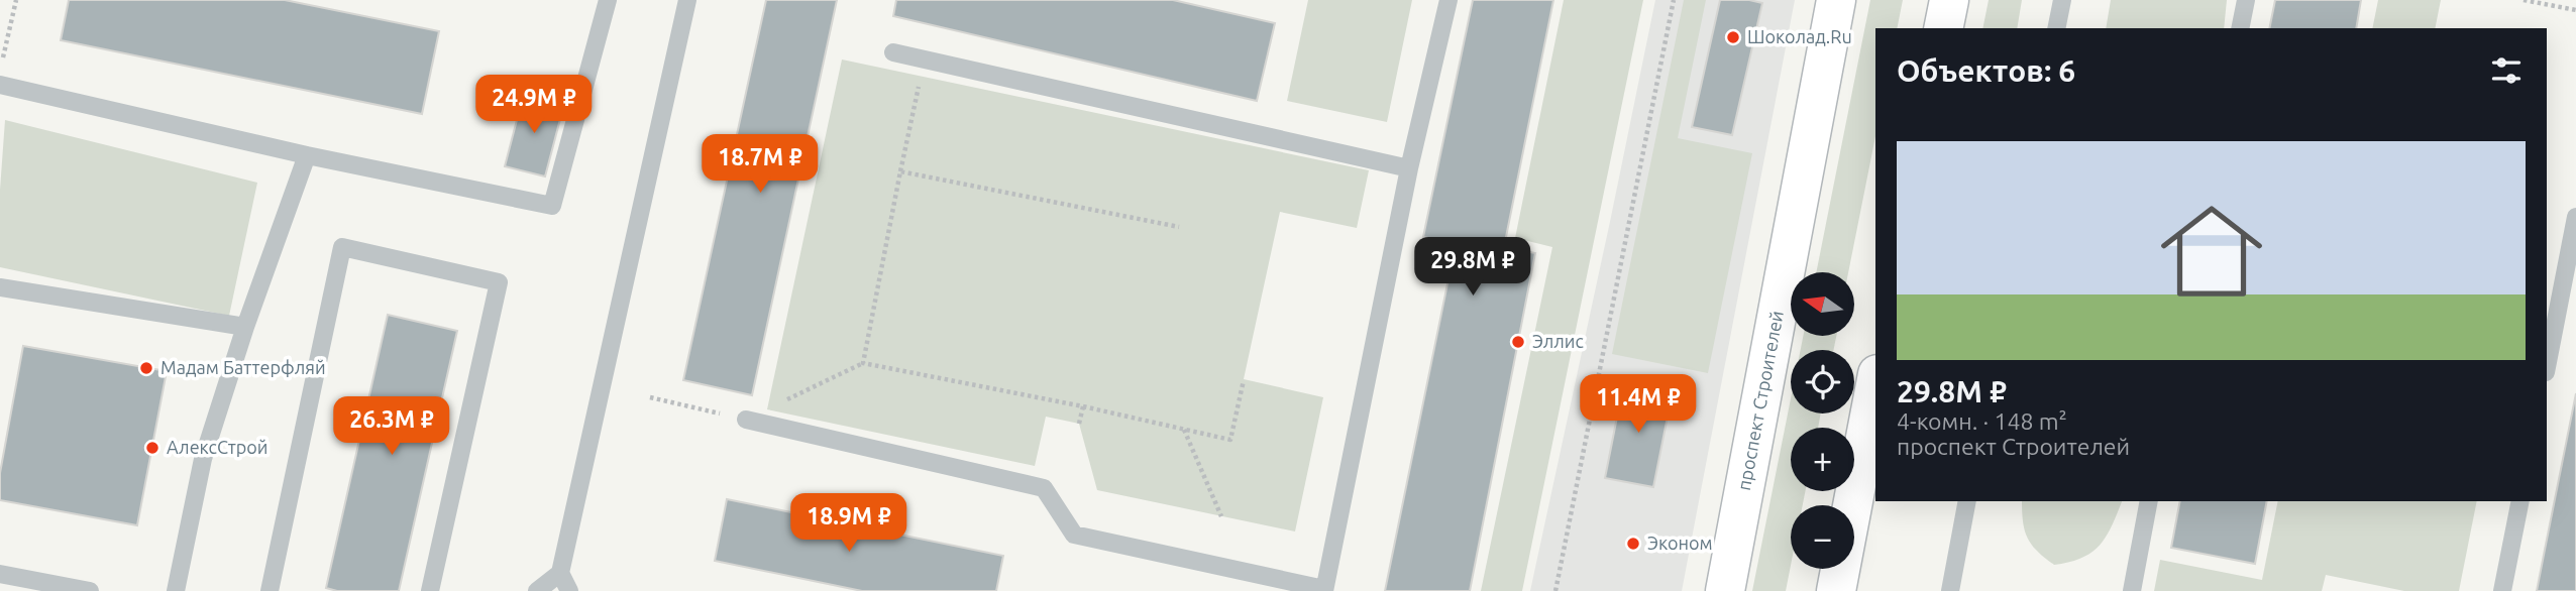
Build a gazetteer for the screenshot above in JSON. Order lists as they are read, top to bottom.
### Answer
{
  "streets": {
    "main road": ["проспект Строителей"]
  },
  "places": [
    "Шоколад.Ru",
    "Эллис",
    "Мадам Баттерфляй",
    "АлексСтрой",
    "Эконом"
  ],
  "north": "left",
  "page": {
    "heading": "Объектов: 6",
    "price": [
      "24.9M ₽",
      "18.7M ₽",
      "29.8M ₽",
      "11.4M ₽",
      "26.3M ₽",
      "18.9M ₽"
    ],
    "list": [
      {
        "name": "29.8M ₽",
        "note": "4-комн. · 148 m² · проспект Строителей"
      }
    ],
    "map_buttons": ["+", "−"]
  }
}
